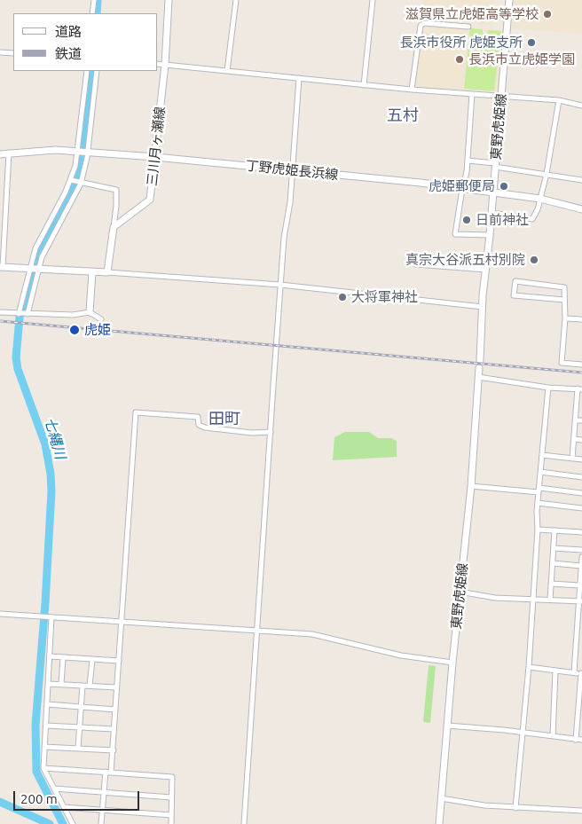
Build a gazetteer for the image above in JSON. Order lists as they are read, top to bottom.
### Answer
{
  "streets": {
    "main road": ["東野虎姫線", "三川月ヶ瀬線", "丁野虎姫長浜線"]
  },
  "crossings": [
    ["東野虎姫線", "丁野虎姫長浜線"],
    ["三川月ヶ瀬線", "丁野虎姫長浜線"]
  ],
  "districts": ["五村", "田町"],
  "water": ["七縄川"],
  "places": [
    "滋賀県立虎姫高等学校",
    "長浜市役所 虎姫支所",
    "長浜市立虎姫学園",
    "虎姫郵便局",
    "日前神社",
    "真宗大谷派五村別院",
    "大将軍神社",
    "虎姫"
  ],
  "legend": ["道路", "鉄道"],
  "scale_bar": "200 m"
}
